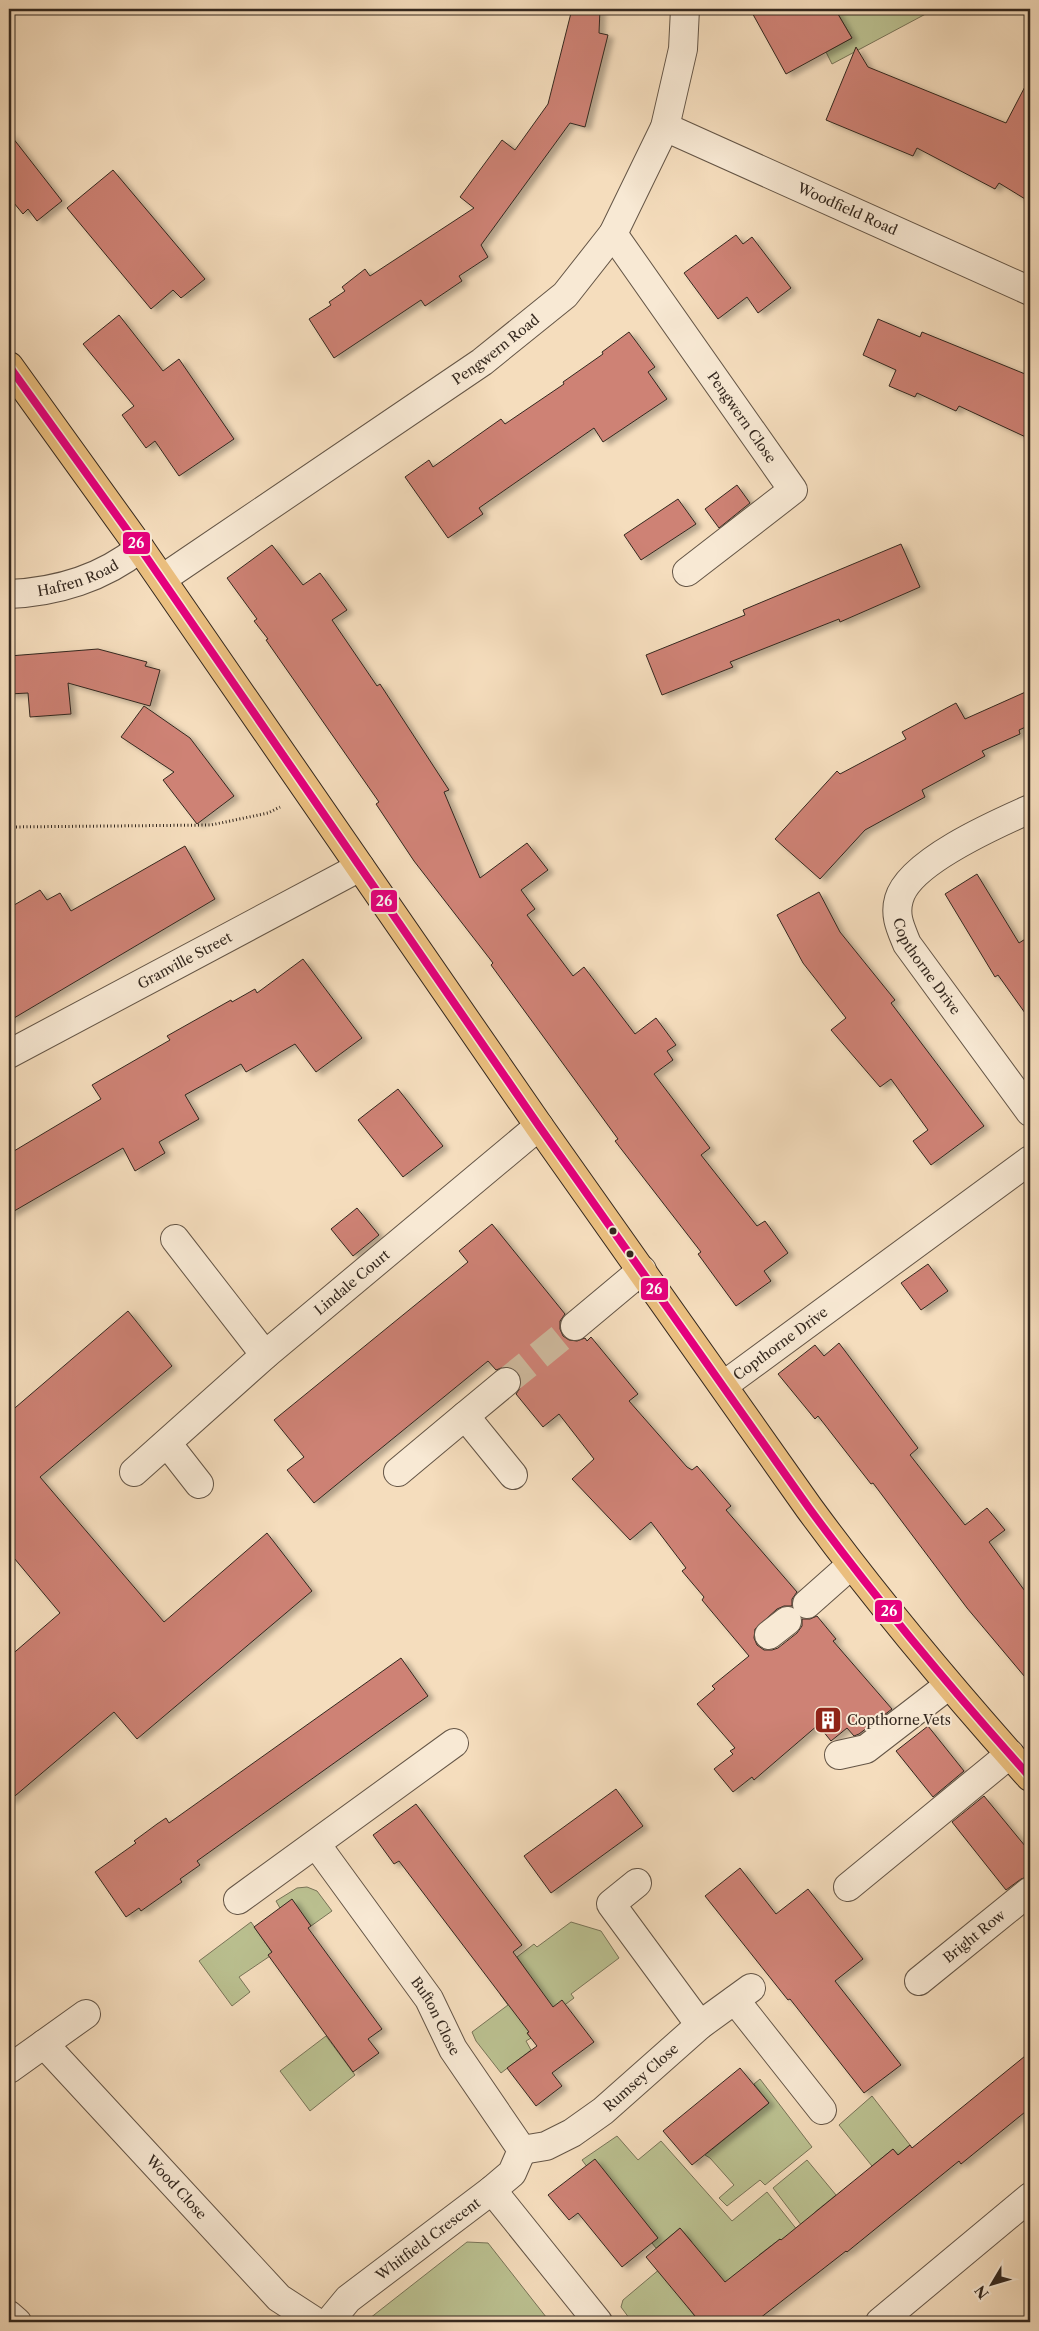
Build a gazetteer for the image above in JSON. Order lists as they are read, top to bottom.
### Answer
{
  "streets": {
    "street": [
      "Woodfield Road",
      "Pengwern Road",
      "Pengwern Close",
      "Hafren Road",
      "Granville Street",
      "Copthorne Drive",
      "Lindale Court",
      "Bright Row",
      "Bufton Close",
      "Rumsey Close",
      "Wood Close",
      "Whitfield Crescent"
    ]
  },
  "crossings": [
    ["Woodfield Road", "Pengwern Road"],
    ["Pengwern Road", "Pengwern Close"],
    ["Bufton Close", "Rumsey Close"]
  ],
  "places": {
    "building": ["Copthorne Vets"]
  },
  "lines": ["transit line 26"],
  "north": "bottom left"
}
